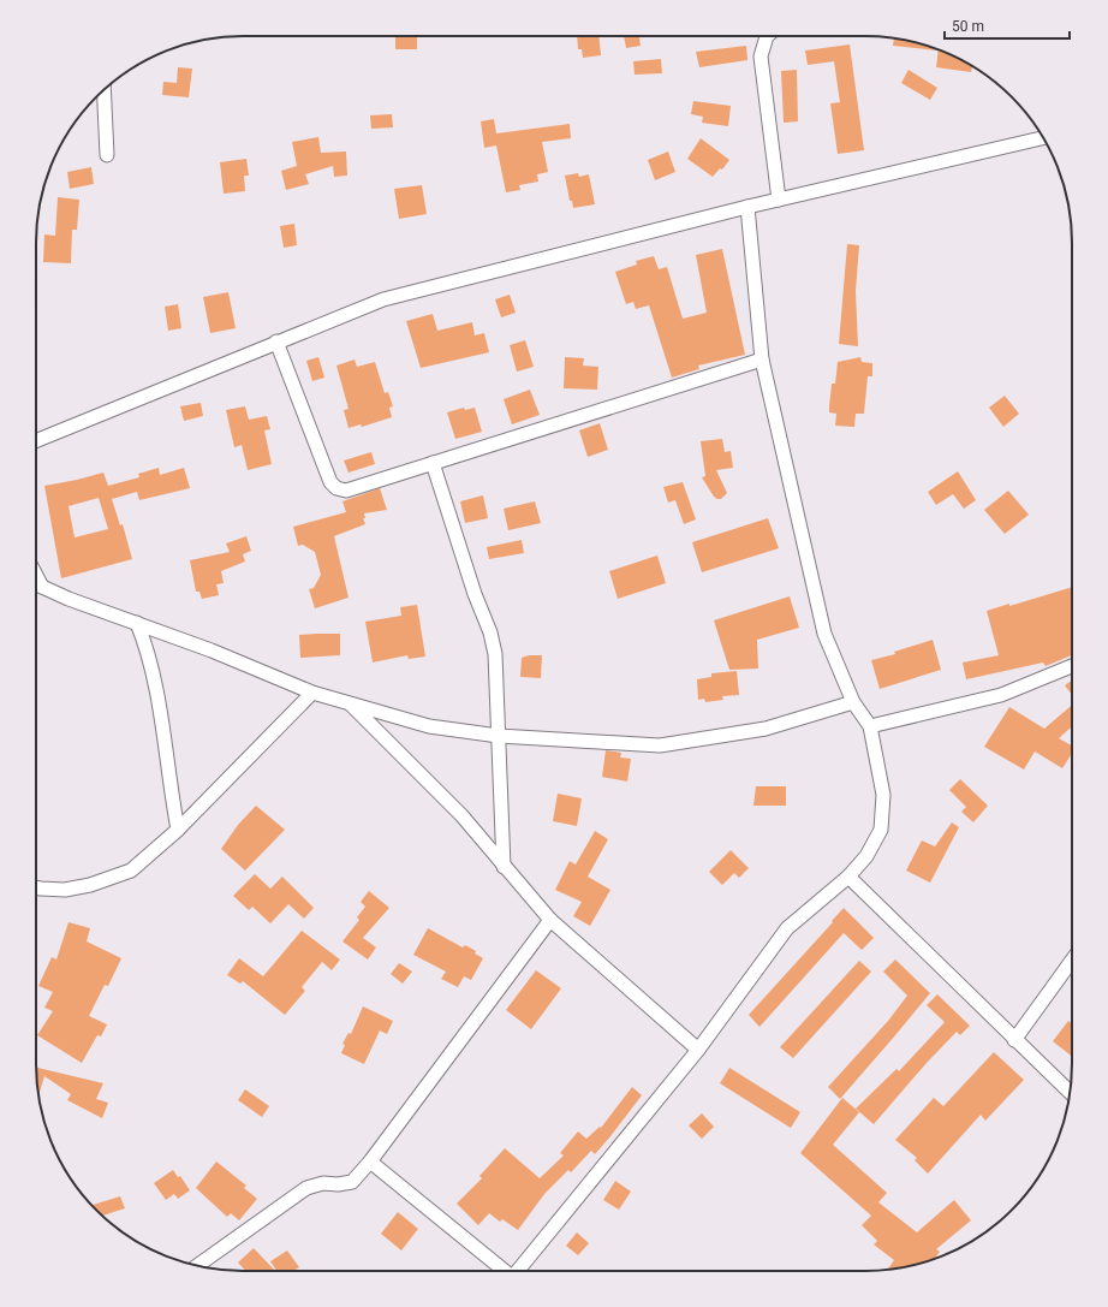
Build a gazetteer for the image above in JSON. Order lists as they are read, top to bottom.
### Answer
{
  "scale_bar": "50 m"
}
